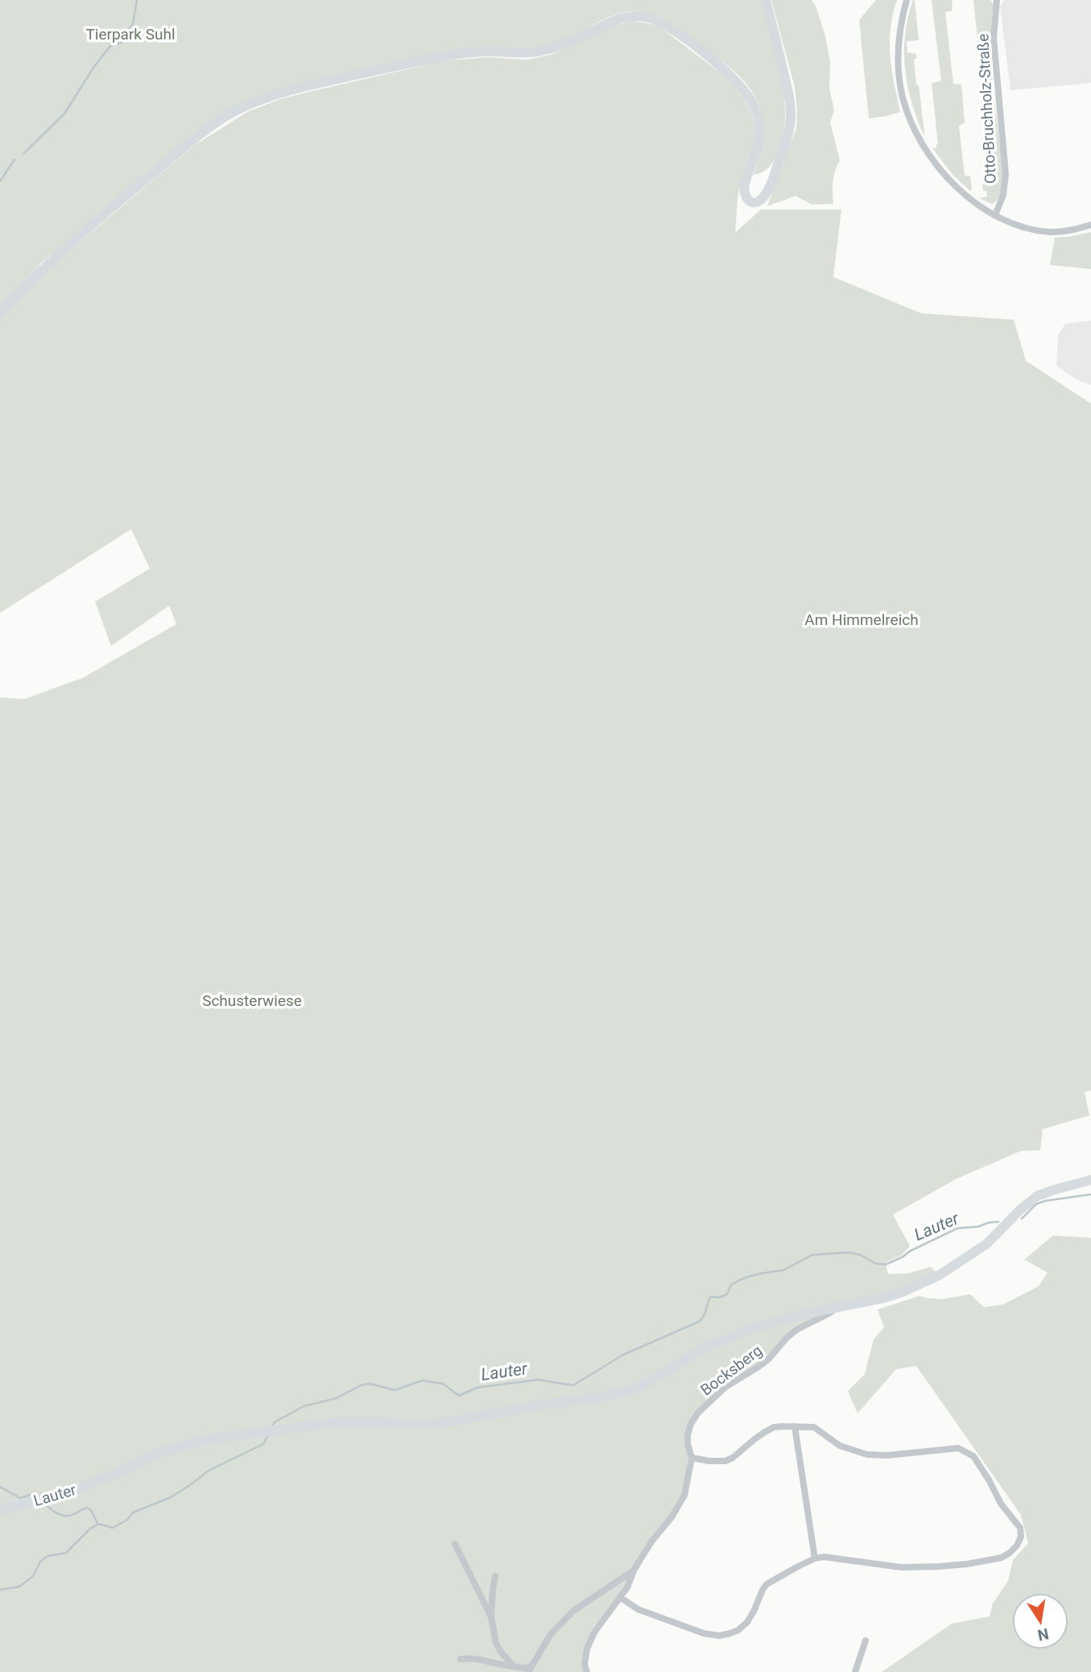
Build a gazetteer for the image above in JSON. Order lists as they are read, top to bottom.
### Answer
{
  "streets": {
    "main road": ["Lauter"],
    "street": ["Otto-Bruchholz-Straße", "Bocksberg"]
  },
  "crossings": [
    ["Bocksberg", "Lauter"]
  ],
  "water": ["Lauter"],
  "parks": ["Tierpark Suhl", "Am Himmelreich", "Schusterwiese"],
  "north": "bottom"
}
